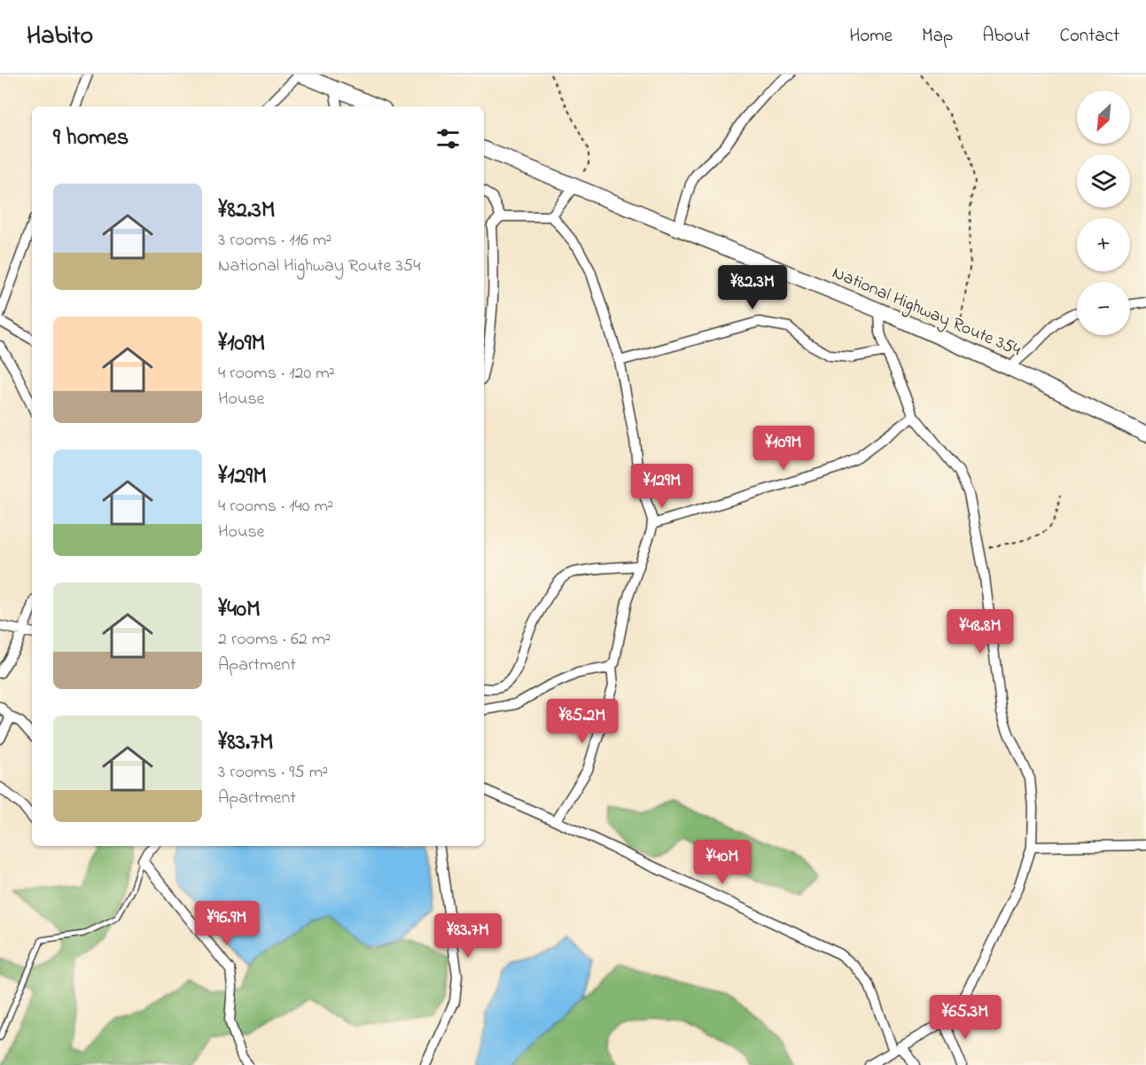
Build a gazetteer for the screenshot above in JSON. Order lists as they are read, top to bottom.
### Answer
{
  "streets": {
    "highway": ["National Highway Route 354"]
  },
  "north": "bottom left",
  "page": {
    "header": "Habito",
    "nav": [
      "Home",
      "Map",
      "About",
      "Contact"
    ],
    "map_buttons": ["+", "−"],
    "heading": "9 homes",
    "list": [
      {
        "name": "¥82.3M",
        "note": "3 rooms · 116 m² · National Highway Route 354"
      },
      {
        "name": "¥109M",
        "note": "4 rooms · 120 m² · House"
      },
      {
        "name": "¥129M",
        "note": "4 rooms · 140 m² · House"
      },
      {
        "name": "¥40M",
        "note": "2 rooms · 62 m² · Apartment"
      },
      {
        "name": "¥83.7M",
        "note": "3 rooms · 95 m² · Apartment"
      }
    ],
    "price": [
      "¥82.3M",
      "¥109M",
      "¥129M",
      "¥48.8M",
      "¥85.2M",
      "¥40M",
      "¥96.9M",
      "¥83.7M",
      "¥65.3M"
    ]
  }
}
